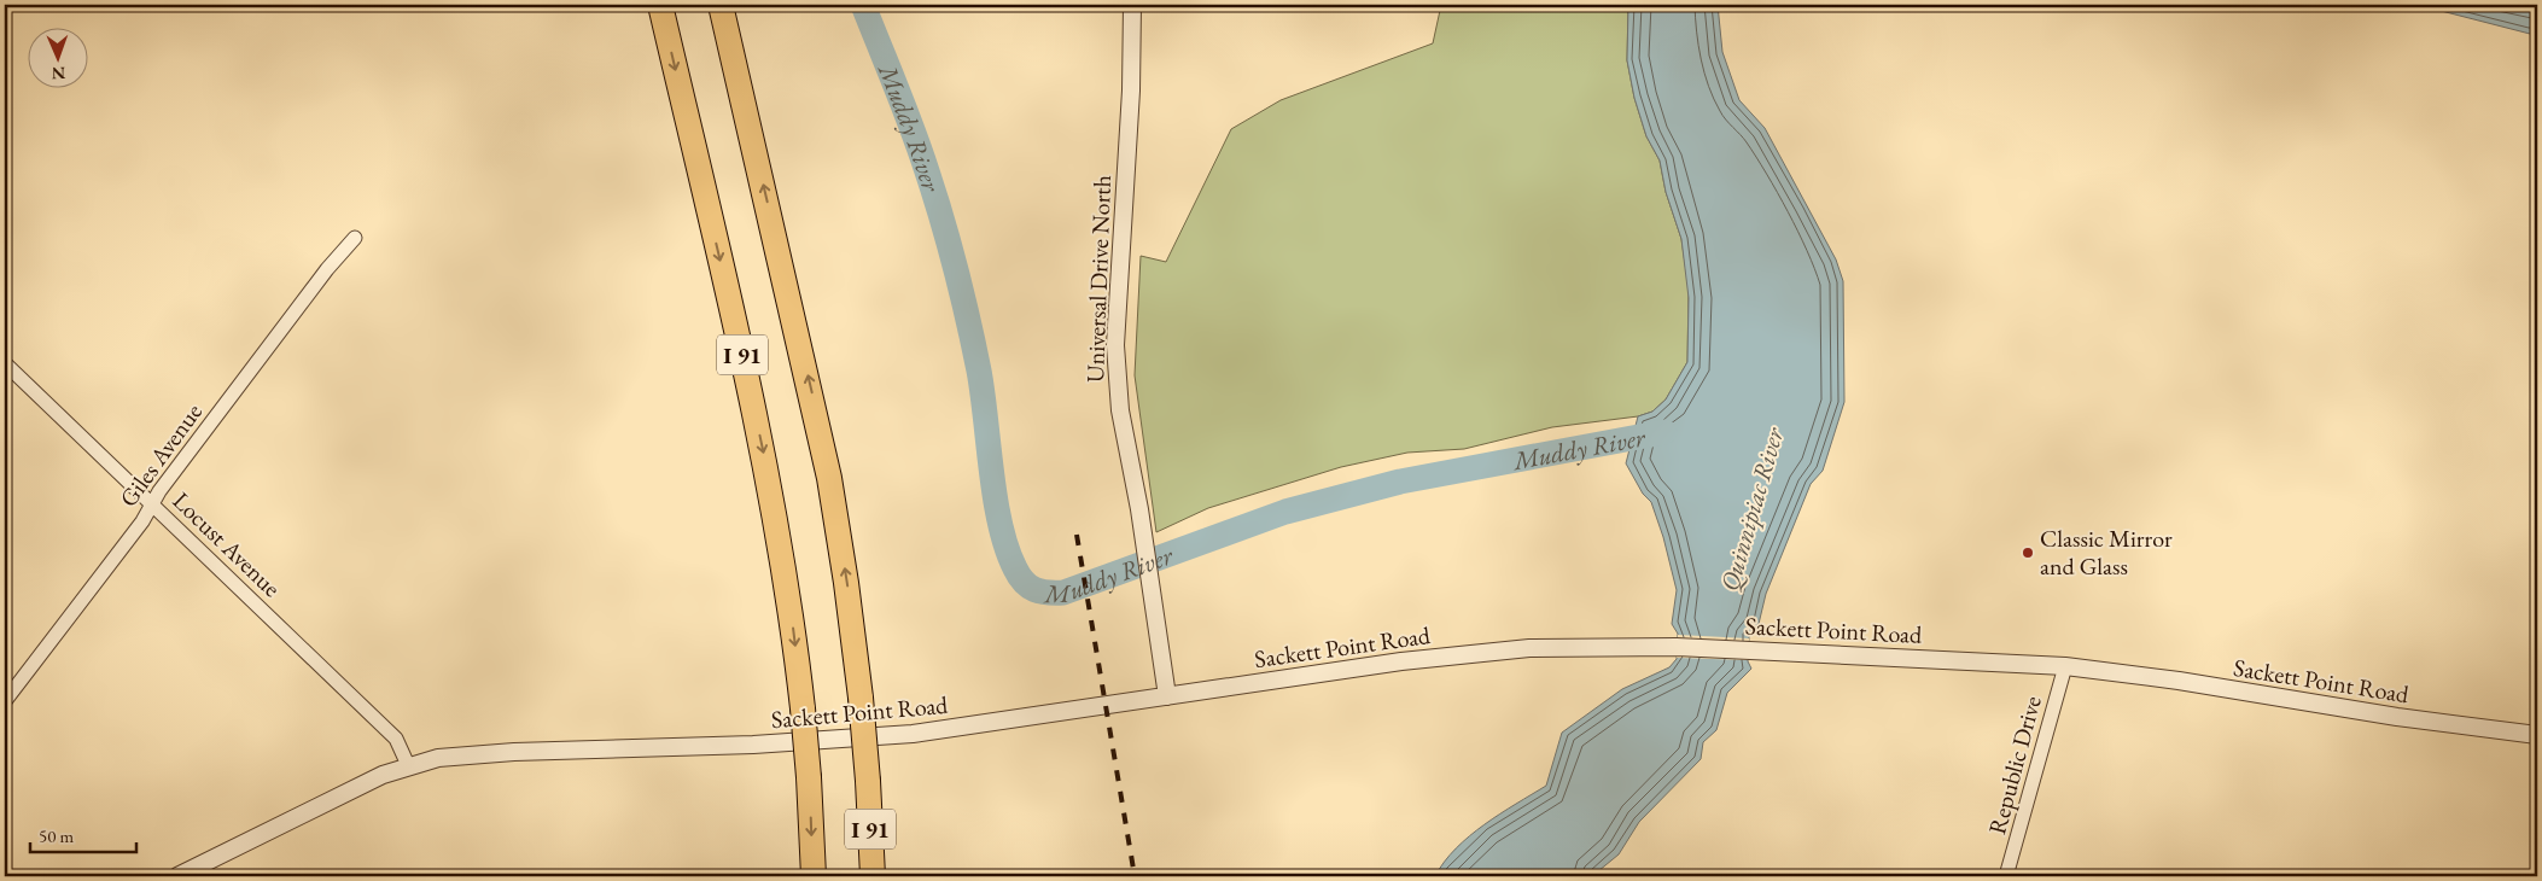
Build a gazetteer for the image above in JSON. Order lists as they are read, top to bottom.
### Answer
{
  "streets": {
    "highway": ["I 91"],
    "street": [
      "Universal Drive North",
      "Giles Avenue",
      "Locust Avenue",
      "Sackett Point Road",
      "Republic Drive"
    ]
  },
  "crossings": [
    ["Universal Drive North", "Sackett Point Road"],
    ["Giles Avenue", "Locust Avenue"],
    ["Locust Avenue", "Sackett Point Road"],
    ["Sackett Point Road", "Republic Drive"]
  ],
  "water": ["Muddy River", "Quinnipiac River"],
  "places": ["Classic Mirror and Glass"],
  "scale_bar": "50 m",
  "north": "bottom"
}
